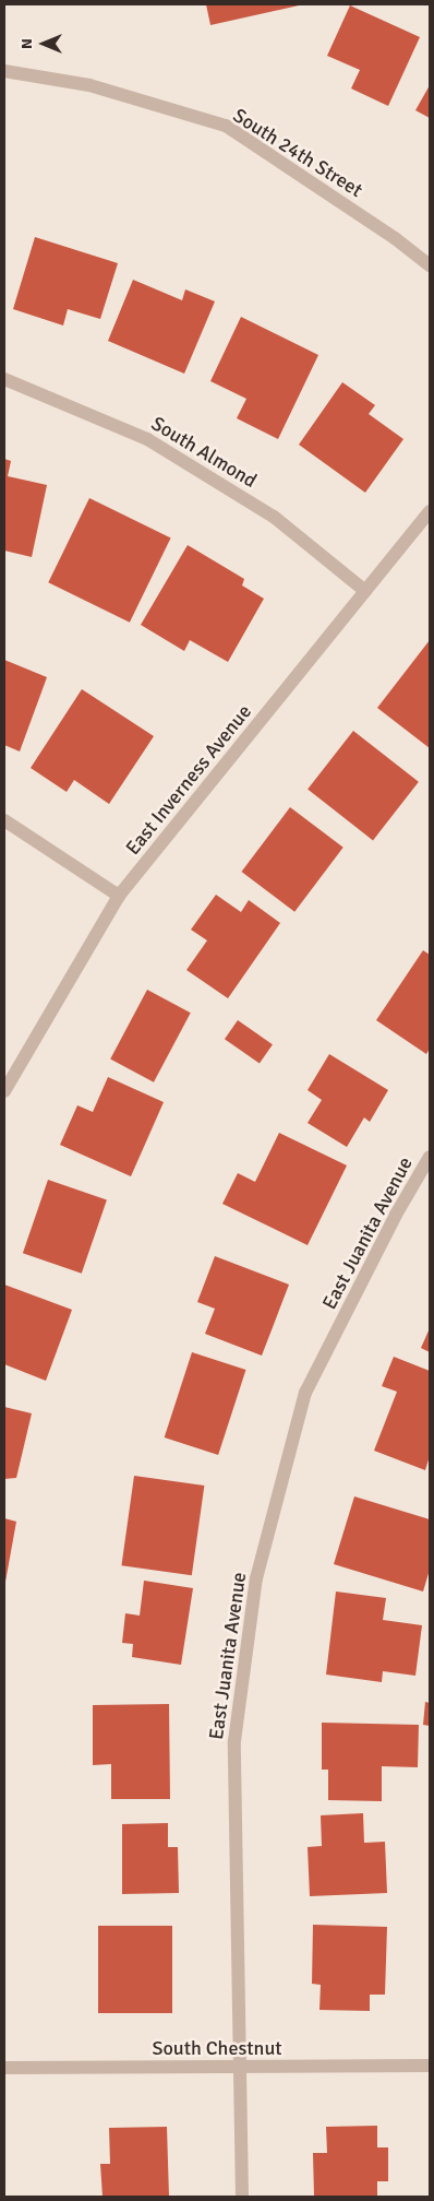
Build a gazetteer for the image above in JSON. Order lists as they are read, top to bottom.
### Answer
{
  "streets": {
    "street": [
      "South 24th Street",
      "South Almond",
      "East Inverness Avenue",
      "East Juanita Avenue",
      "South Chestnut"
    ]
  },
  "crossings": [
    ["South Almond", "East Inverness Avenue"],
    ["East Juanita Avenue", "South Chestnut"]
  ],
  "north": "left"
}
